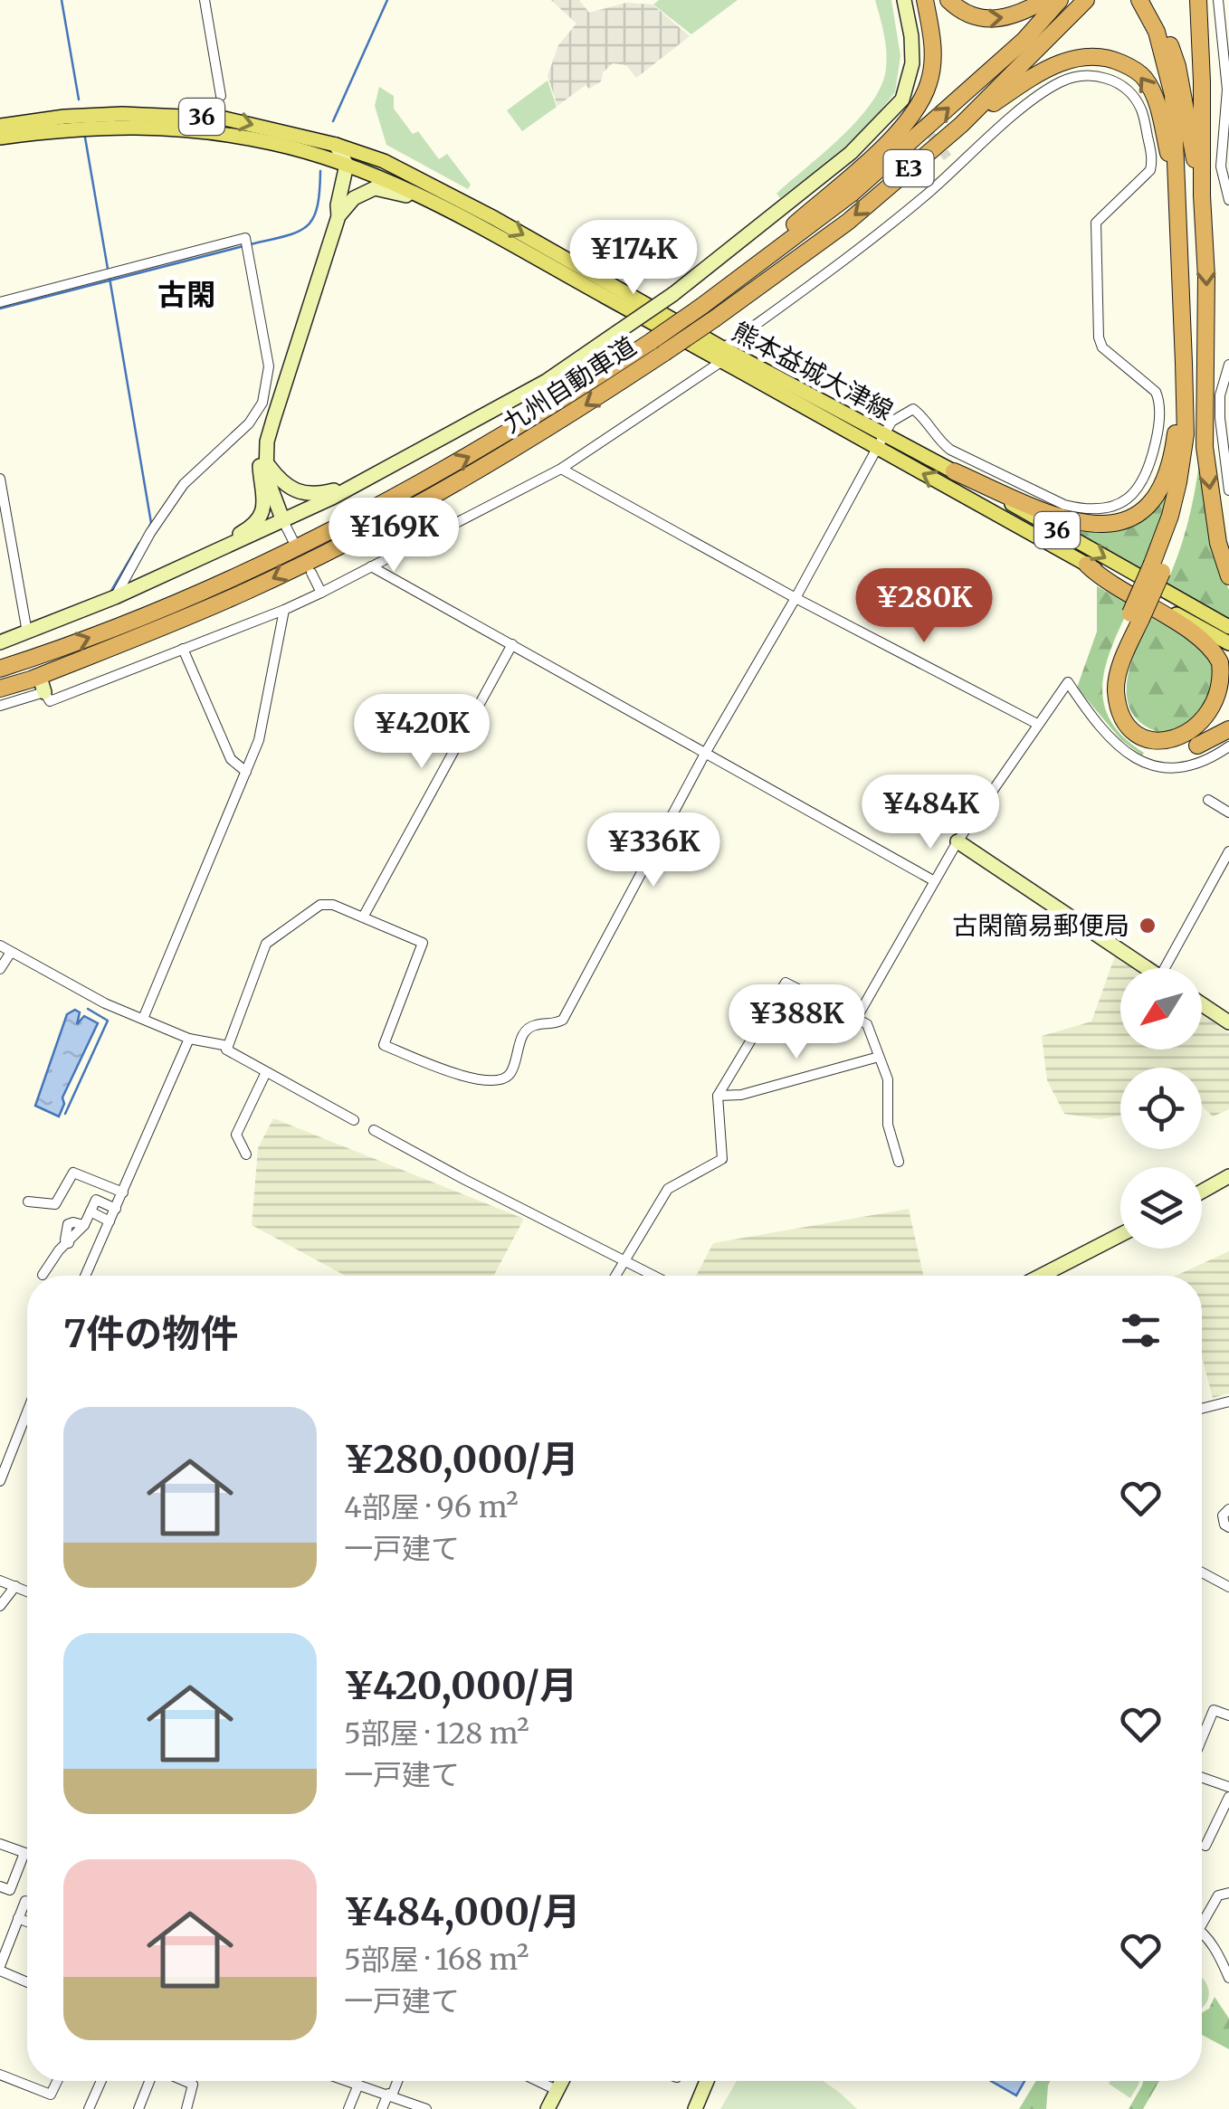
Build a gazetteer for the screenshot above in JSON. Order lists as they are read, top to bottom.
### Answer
{
  "streets": {
    "highway": ["E3", "九州自動車道"],
    "main road": ["36", "熊本益城大津線"]
  },
  "districts": ["古閑"],
  "places": ["古閑簡易郵便局"],
  "north": "bottom left",
  "page": {
    "price": [
      "¥174K",
      "¥169K",
      "¥280K",
      "¥420K",
      "¥484K",
      "¥336K",
      "¥388K"
    ],
    "heading": "7件の物件",
    "list": [
      {
        "name": "¥280,000/月",
        "note": "4部屋 · 96 m² · 一戸建て"
      },
      {
        "name": "¥420,000/月",
        "note": "5部屋 · 128 m² · 一戸建て"
      },
      {
        "name": "¥484,000/月",
        "note": "5部屋 · 168 m² · 一戸建て"
      }
    ]
  }
}
